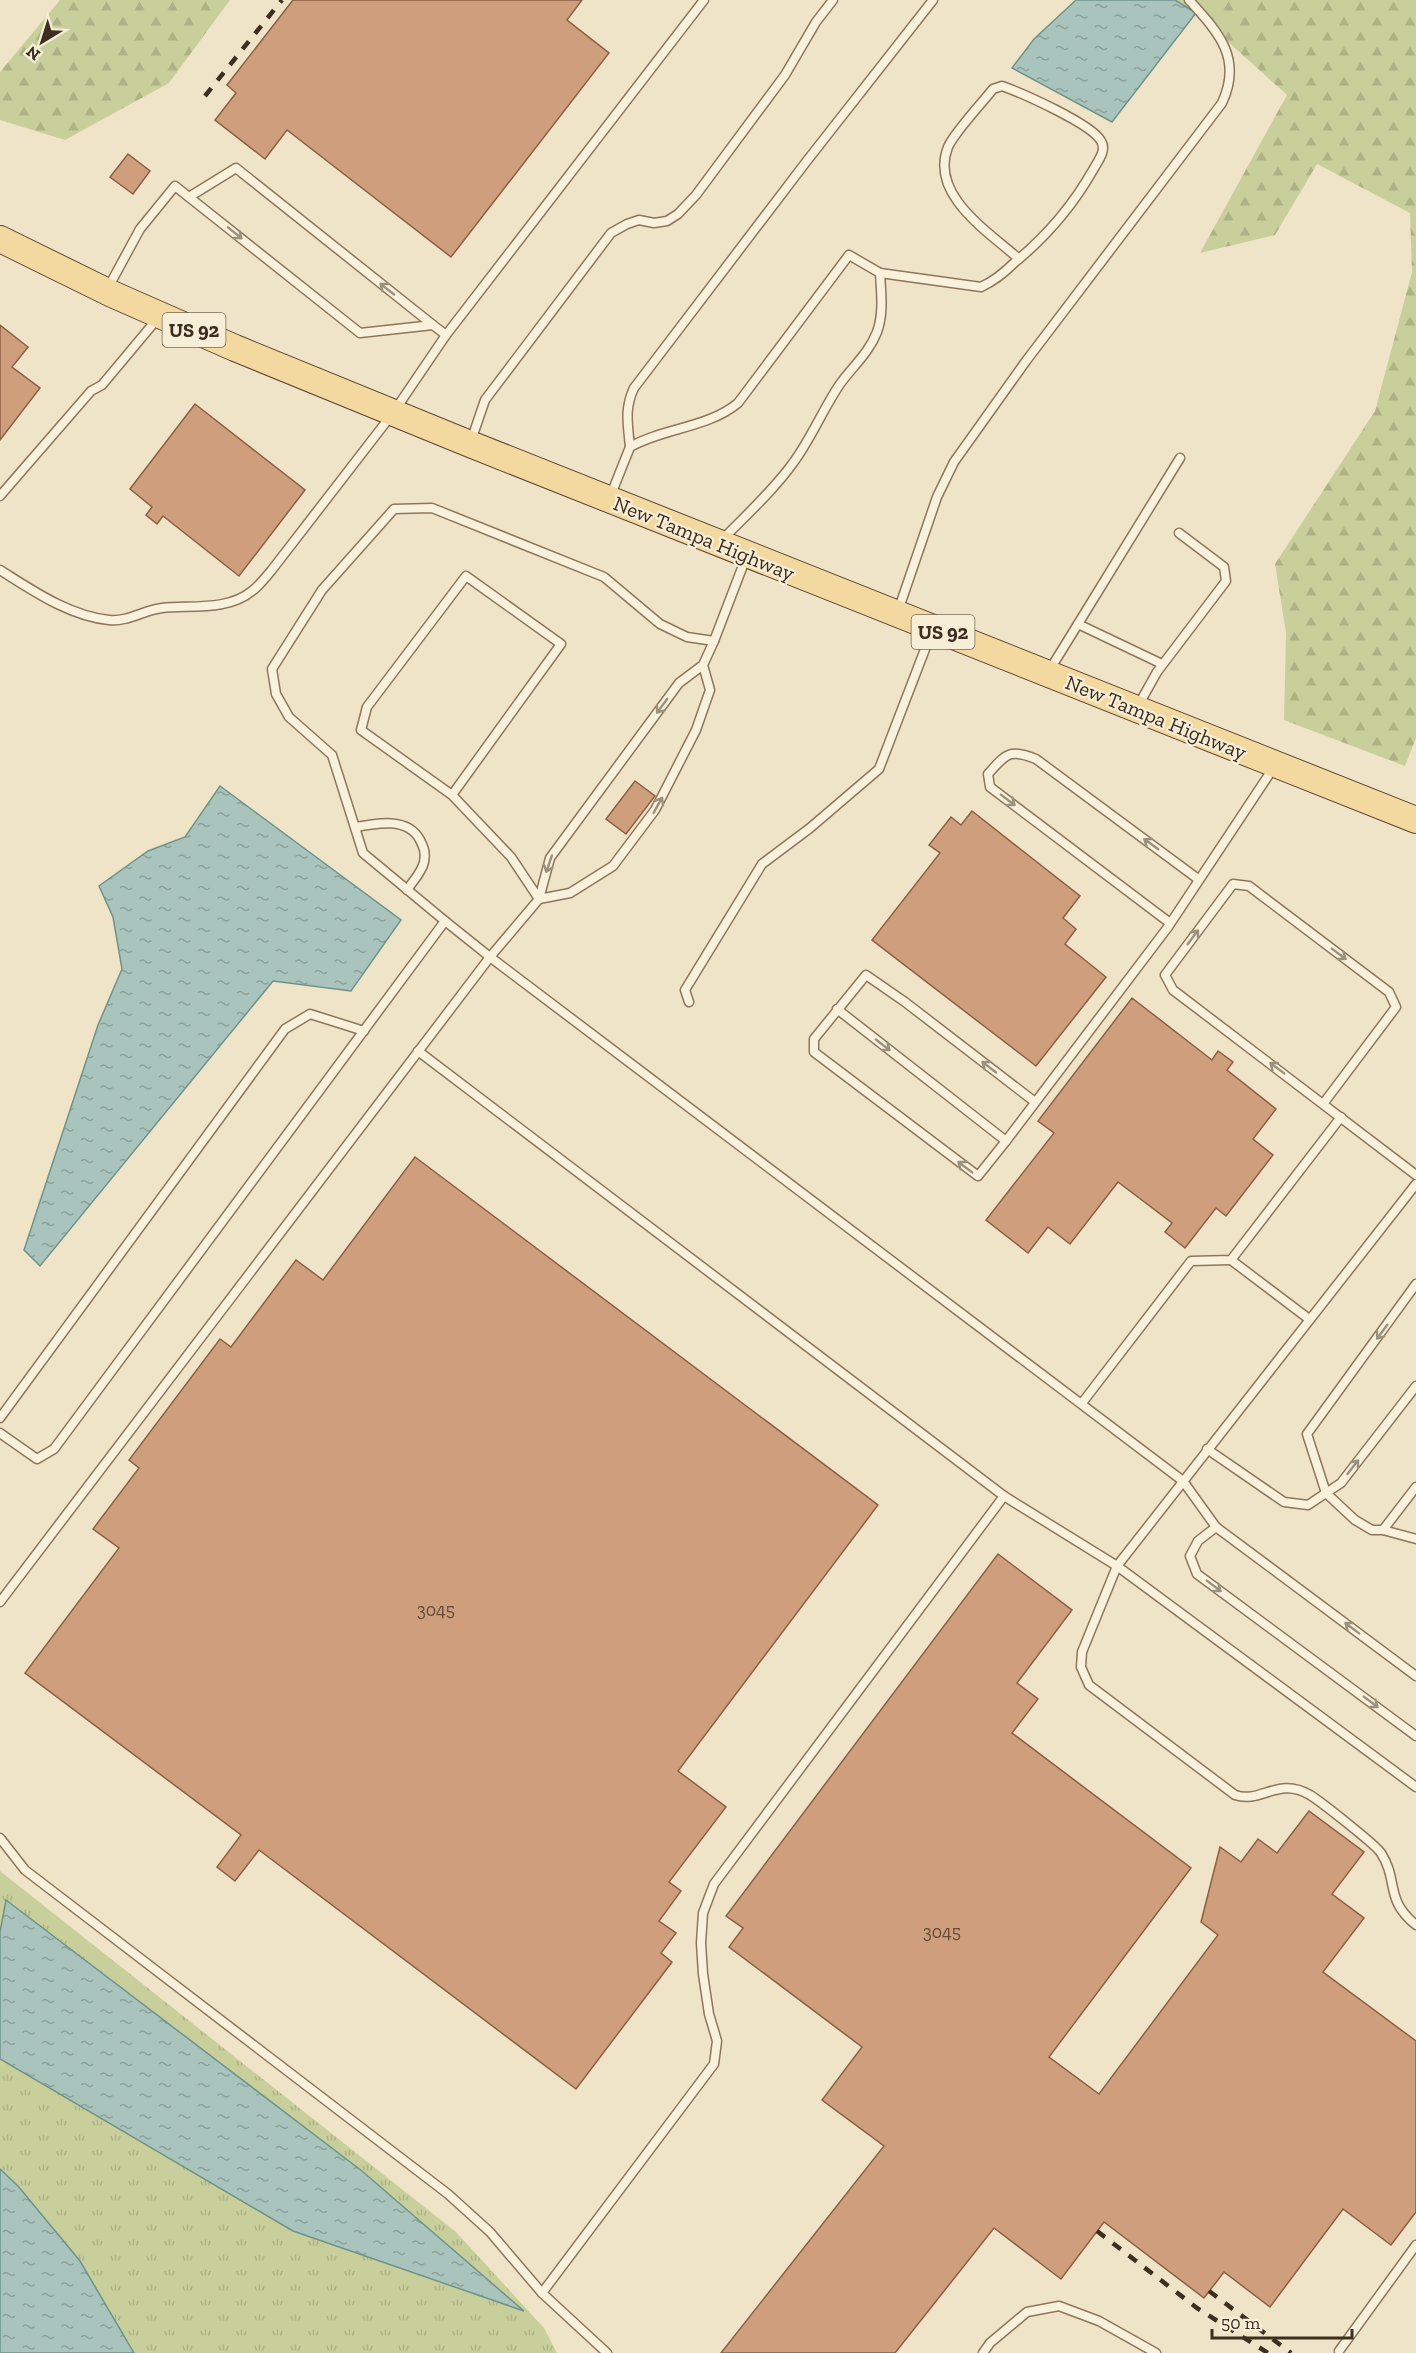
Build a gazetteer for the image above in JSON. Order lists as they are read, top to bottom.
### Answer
{
  "streets": {
    "main road": ["US 92", "New Tampa Highway"]
  },
  "house_numbers": ["3045", "3045"],
  "scale_bar": "50 m",
  "north": "bottom left"
}
